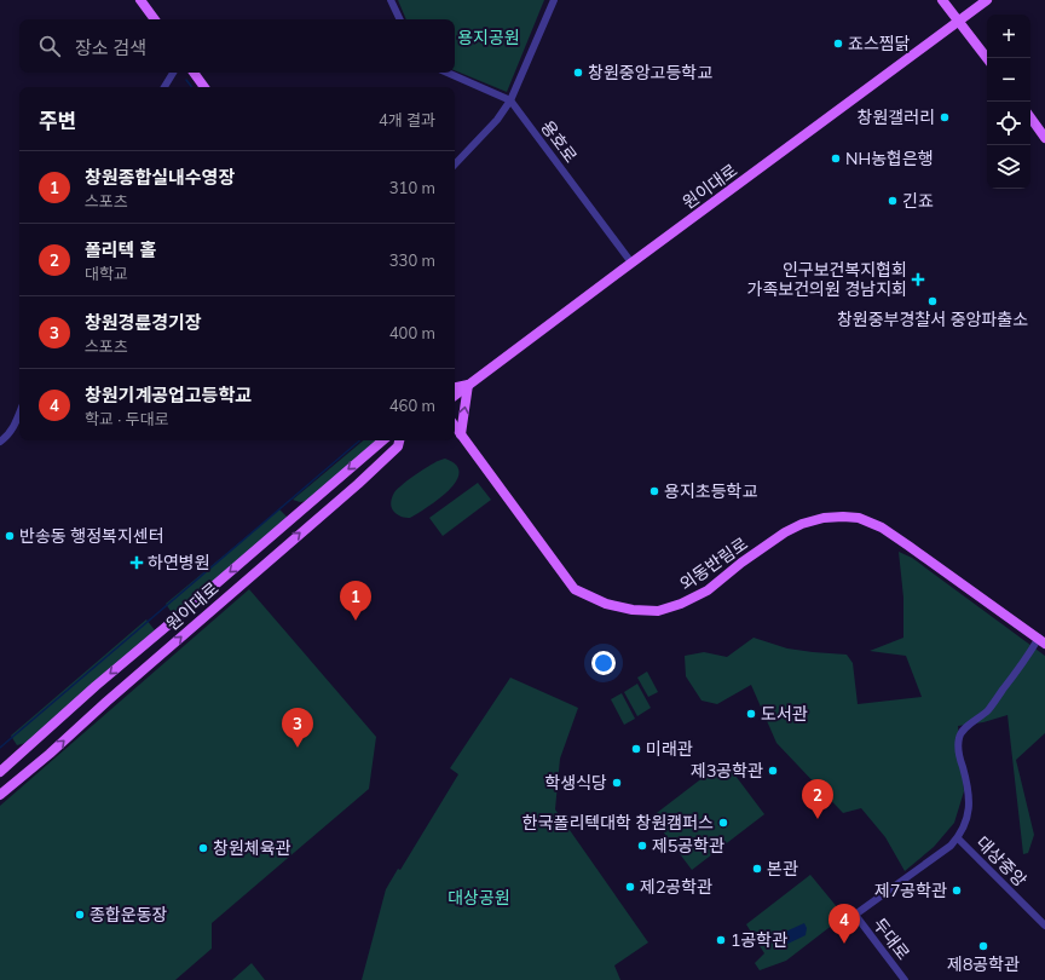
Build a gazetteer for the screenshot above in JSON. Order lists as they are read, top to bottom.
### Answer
{
  "streets": {
    "main road": ["원이대로", "외동반림로"],
    "street": ["용호로", "대상중앙", "두대로"]
  },
  "crossings": [
    ["용호로", "원이대로"],
    ["외동반림로", "대상중앙"],
    ["외동반림로", "두대로"]
  ],
  "parks": ["용지공원", "대상공원"],
  "places": {
    "other": [
      "죠스찜닭",
      "창원중앙고등학교",
      "창원갤러리",
      "NH농협은행",
      "긴죠",
      "창원중부경찰서 중앙파출소",
      "용지초등학교",
      "반송동 행정복지센터",
      "도서관",
      "미래관",
      "제3공학관",
      "학생식당",
      "한국폴리텍대학 창원캠퍼스",
      "제5공학관",
      "창원체육관",
      "본관",
      "제2공학관",
      "제7공학관",
      "종합운동장",
      "1공학관",
      "제8공학관"
    ],
    "health": ["인구보건복지협회 가족보건의원 경남지회", "하연병원"]
  },
  "page": {
    "map_buttons": ["+", "−"],
    "search": "장소 검색",
    "heading": ["주변", "4개 결과"],
    "list": [
      {
        "mark": "1",
        "name": "창원종합실내수영장",
        "note": "스포츠",
        "value": "310 m"
      },
      {
        "mark": "2",
        "name": "폴리텍 홀",
        "note": "대학교",
        "value": "330 m"
      },
      {
        "mark": "3",
        "name": "창원경륜경기장",
        "note": "스포츠",
        "value": "400 m"
      },
      {
        "mark": "4",
        "name": "창원기계공업고등학교",
        "note": "학교 · 두대로",
        "value": "460 m"
      }
    ],
    "pins": [
      "1",
      "3",
      "2",
      "4"
    ]
  }
}
